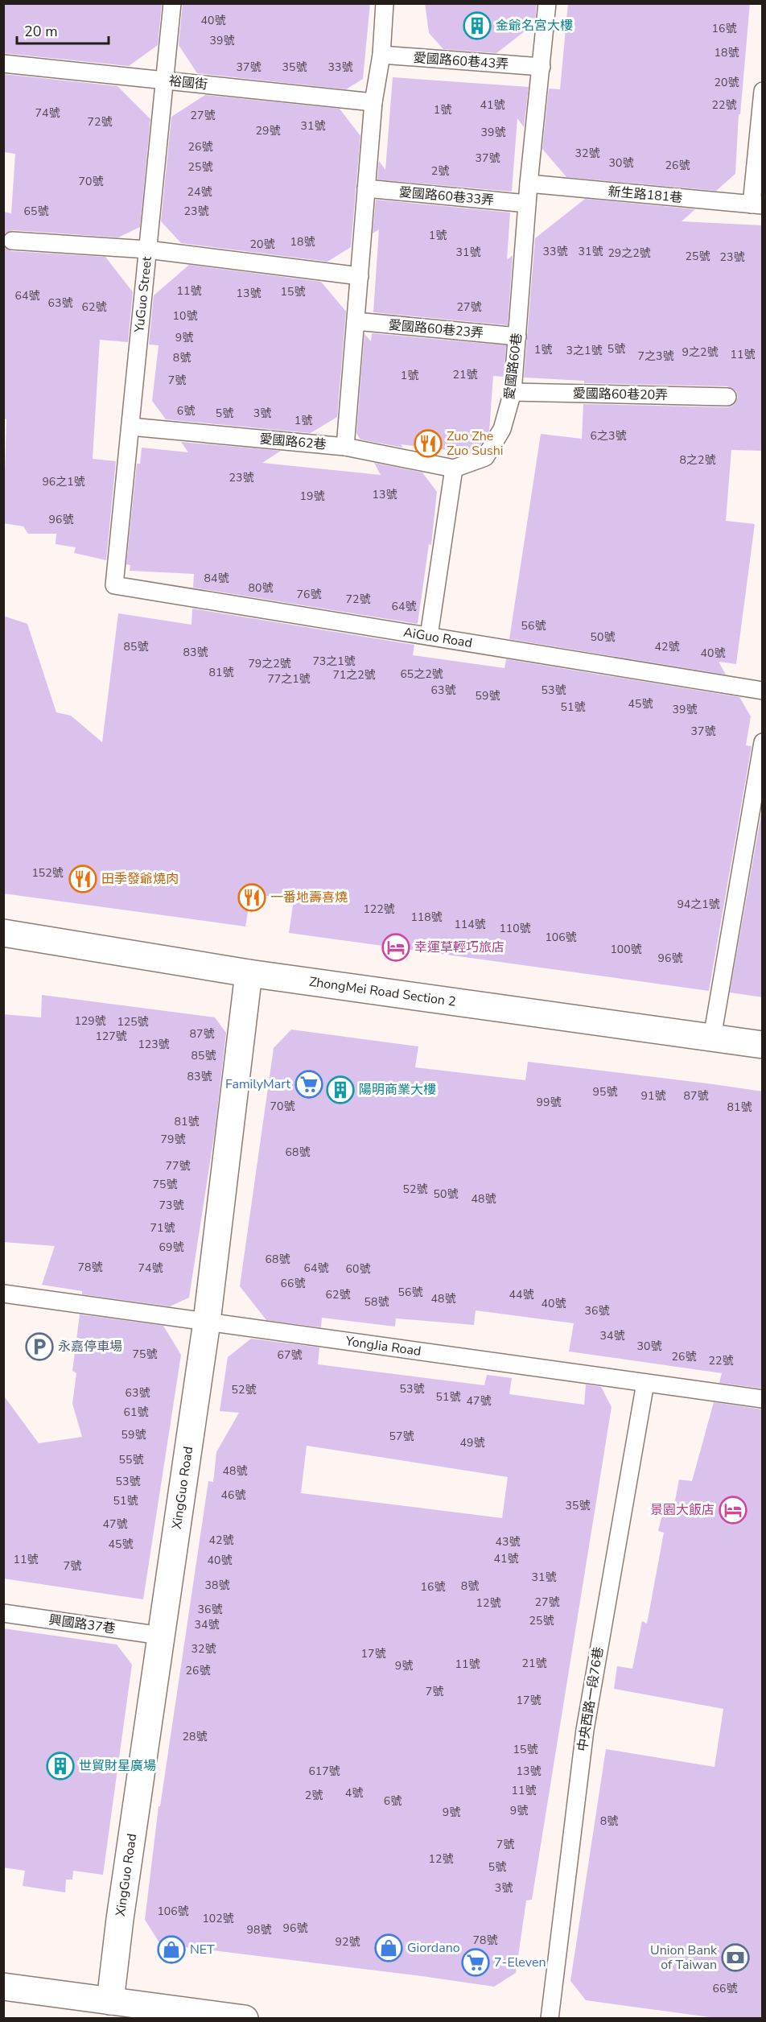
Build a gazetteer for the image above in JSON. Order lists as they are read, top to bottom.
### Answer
{
  "streets": {
    "street": ["ZhongMei Road Section 2", "XingGuo Road"],
    "lane": [
      "愛國路60巷43弄",
      "裕國街",
      "新生路181巷",
      "愛國路60巷33弄",
      "YuGuo Street",
      "愛國路60巷23弄",
      "愛國路60巷",
      "愛國路60巷20弄",
      "愛國路62巷",
      "AiGuo Road",
      "YongJia Road",
      "興國路37巷",
      "中央西路一段76巷"
    ]
  },
  "crossings": [
    ["愛國路60巷43弄", "愛國路60巷"],
    ["裕國街", "YuGuo Street"],
    ["新生路181巷", "愛國路60巷"],
    ["愛國路60巷33弄", "愛國路60巷"],
    ["YuGuo Street", "愛國路62巷"],
    ["YuGuo Street", "AiGuo Road"],
    ["愛國路60巷23弄", "愛國路60巷"],
    ["愛國路60巷", "愛國路60巷20弄"],
    ["愛國路60巷", "愛國路62巷"],
    ["ZhongMei Road Section 2", "XingGuo Road"],
    ["YongJia Road", "XingGuo Road"],
    ["YongJia Road", "中央西路一段76巷"],
    ["XingGuo Road", "興國路37巷"]
  ],
  "places": {
    "building": ["金爺名宮大樓", "陽明商業大樓", "世貿財星廣場"],
    "restaurant": ["Zuo Zhe Zuo Sushi", "田季發爺燒肉", "一番地壽喜燒"],
    "hotel": ["幸運草輕巧旅店", "景園大飯店"],
    "supermarket": ["FamilyMart", "7-Eleven"],
    "parking": ["永嘉停車場"],
    "shop": ["Giordano", "NET"],
    "bank": ["Union Bank of Taiwan"]
  },
  "house_numbers": [
    "40號",
    "16號",
    "39號",
    "18號",
    "37號",
    "35號",
    "33號",
    "20號",
    "41號",
    "22號",
    "1號",
    "74號",
    "27號",
    "72號",
    "31號",
    "29號",
    "39號",
    "26號",
    "32號",
    "37號",
    "30號",
    "26號",
    "25號",
    "2號",
    "70號",
    "24號",
    "65號",
    "23號",
    "1號",
    "18號",
    "20號",
    "33號",
    "31號",
    "31號",
    "29之2號",
    "25號",
    "23號",
    "11號",
    "15號",
    "13號",
    "64號",
    "63號",
    "62號",
    "27號",
    "10號",
    "9號",
    "5號",
    "1號",
    "3之1號",
    "9之2號",
    "11號",
    "7之3號",
    "8號",
    "21號",
    "1號",
    "7號",
    "6號",
    "5號",
    "3號",
    "1號",
    "6之3號",
    "8之2號",
    "23號",
    "96之1號",
    "13號",
    "19號",
    "96號",
    "84號",
    "80號",
    "76號",
    "72號",
    "64號",
    "56號",
    "50號",
    "85號",
    "42號",
    "83號",
    "40號",
    "73之1號",
    "79之2號",
    "81號",
    "65之2號",
    "71之2號",
    "77之1號",
    "63號",
    "53號",
    "59號",
    "45號",
    "51號",
    "39號",
    "37號",
    "152號",
    "94之1號",
    "122號",
    "118號",
    "114號",
    "110號",
    "106號",
    "100號",
    "96號",
    "129號",
    "125號",
    "87號",
    "127號",
    "123號",
    "85號",
    "83號",
    "95號",
    "91號",
    "87號",
    "99號",
    "70號",
    "81號",
    "81號",
    "79號",
    "68號",
    "77號",
    "75號",
    "52號",
    "50號",
    "48號",
    "73號",
    "71號",
    "69號",
    "68號",
    "78號",
    "74號",
    "64號",
    "60號",
    "66號",
    "56號",
    "62號",
    "44號",
    "48號",
    "58號",
    "40號",
    "36號",
    "34號",
    "30號",
    "75號",
    "67號",
    "26號",
    "22號",
    "53號",
    "52號",
    "63號",
    "51號",
    "47號",
    "61號",
    "59號",
    "57號",
    "49號",
    "55號",
    "48號",
    "53號",
    "46號",
    "51號",
    "35號",
    "47號",
    "42號",
    "43號",
    "45號",
    "41號",
    "11號",
    "40號",
    "7號",
    "31號",
    "38號",
    "8號",
    "16號",
    "27號",
    "12號",
    "36號",
    "25號",
    "34號",
    "32號",
    "17號",
    "21號",
    "11號",
    "9號",
    "26號",
    "7號",
    "17號",
    "28號",
    "15號",
    "617號",
    "13號",
    "11號",
    "4號",
    "2號",
    "6號",
    "9號",
    "9號",
    "8號",
    "7號",
    "12號",
    "5號",
    "3號",
    "106號",
    "102號",
    "96號",
    "98號",
    "78號",
    "92號",
    "66號"
  ],
  "scale_bar": "20 m"
}
